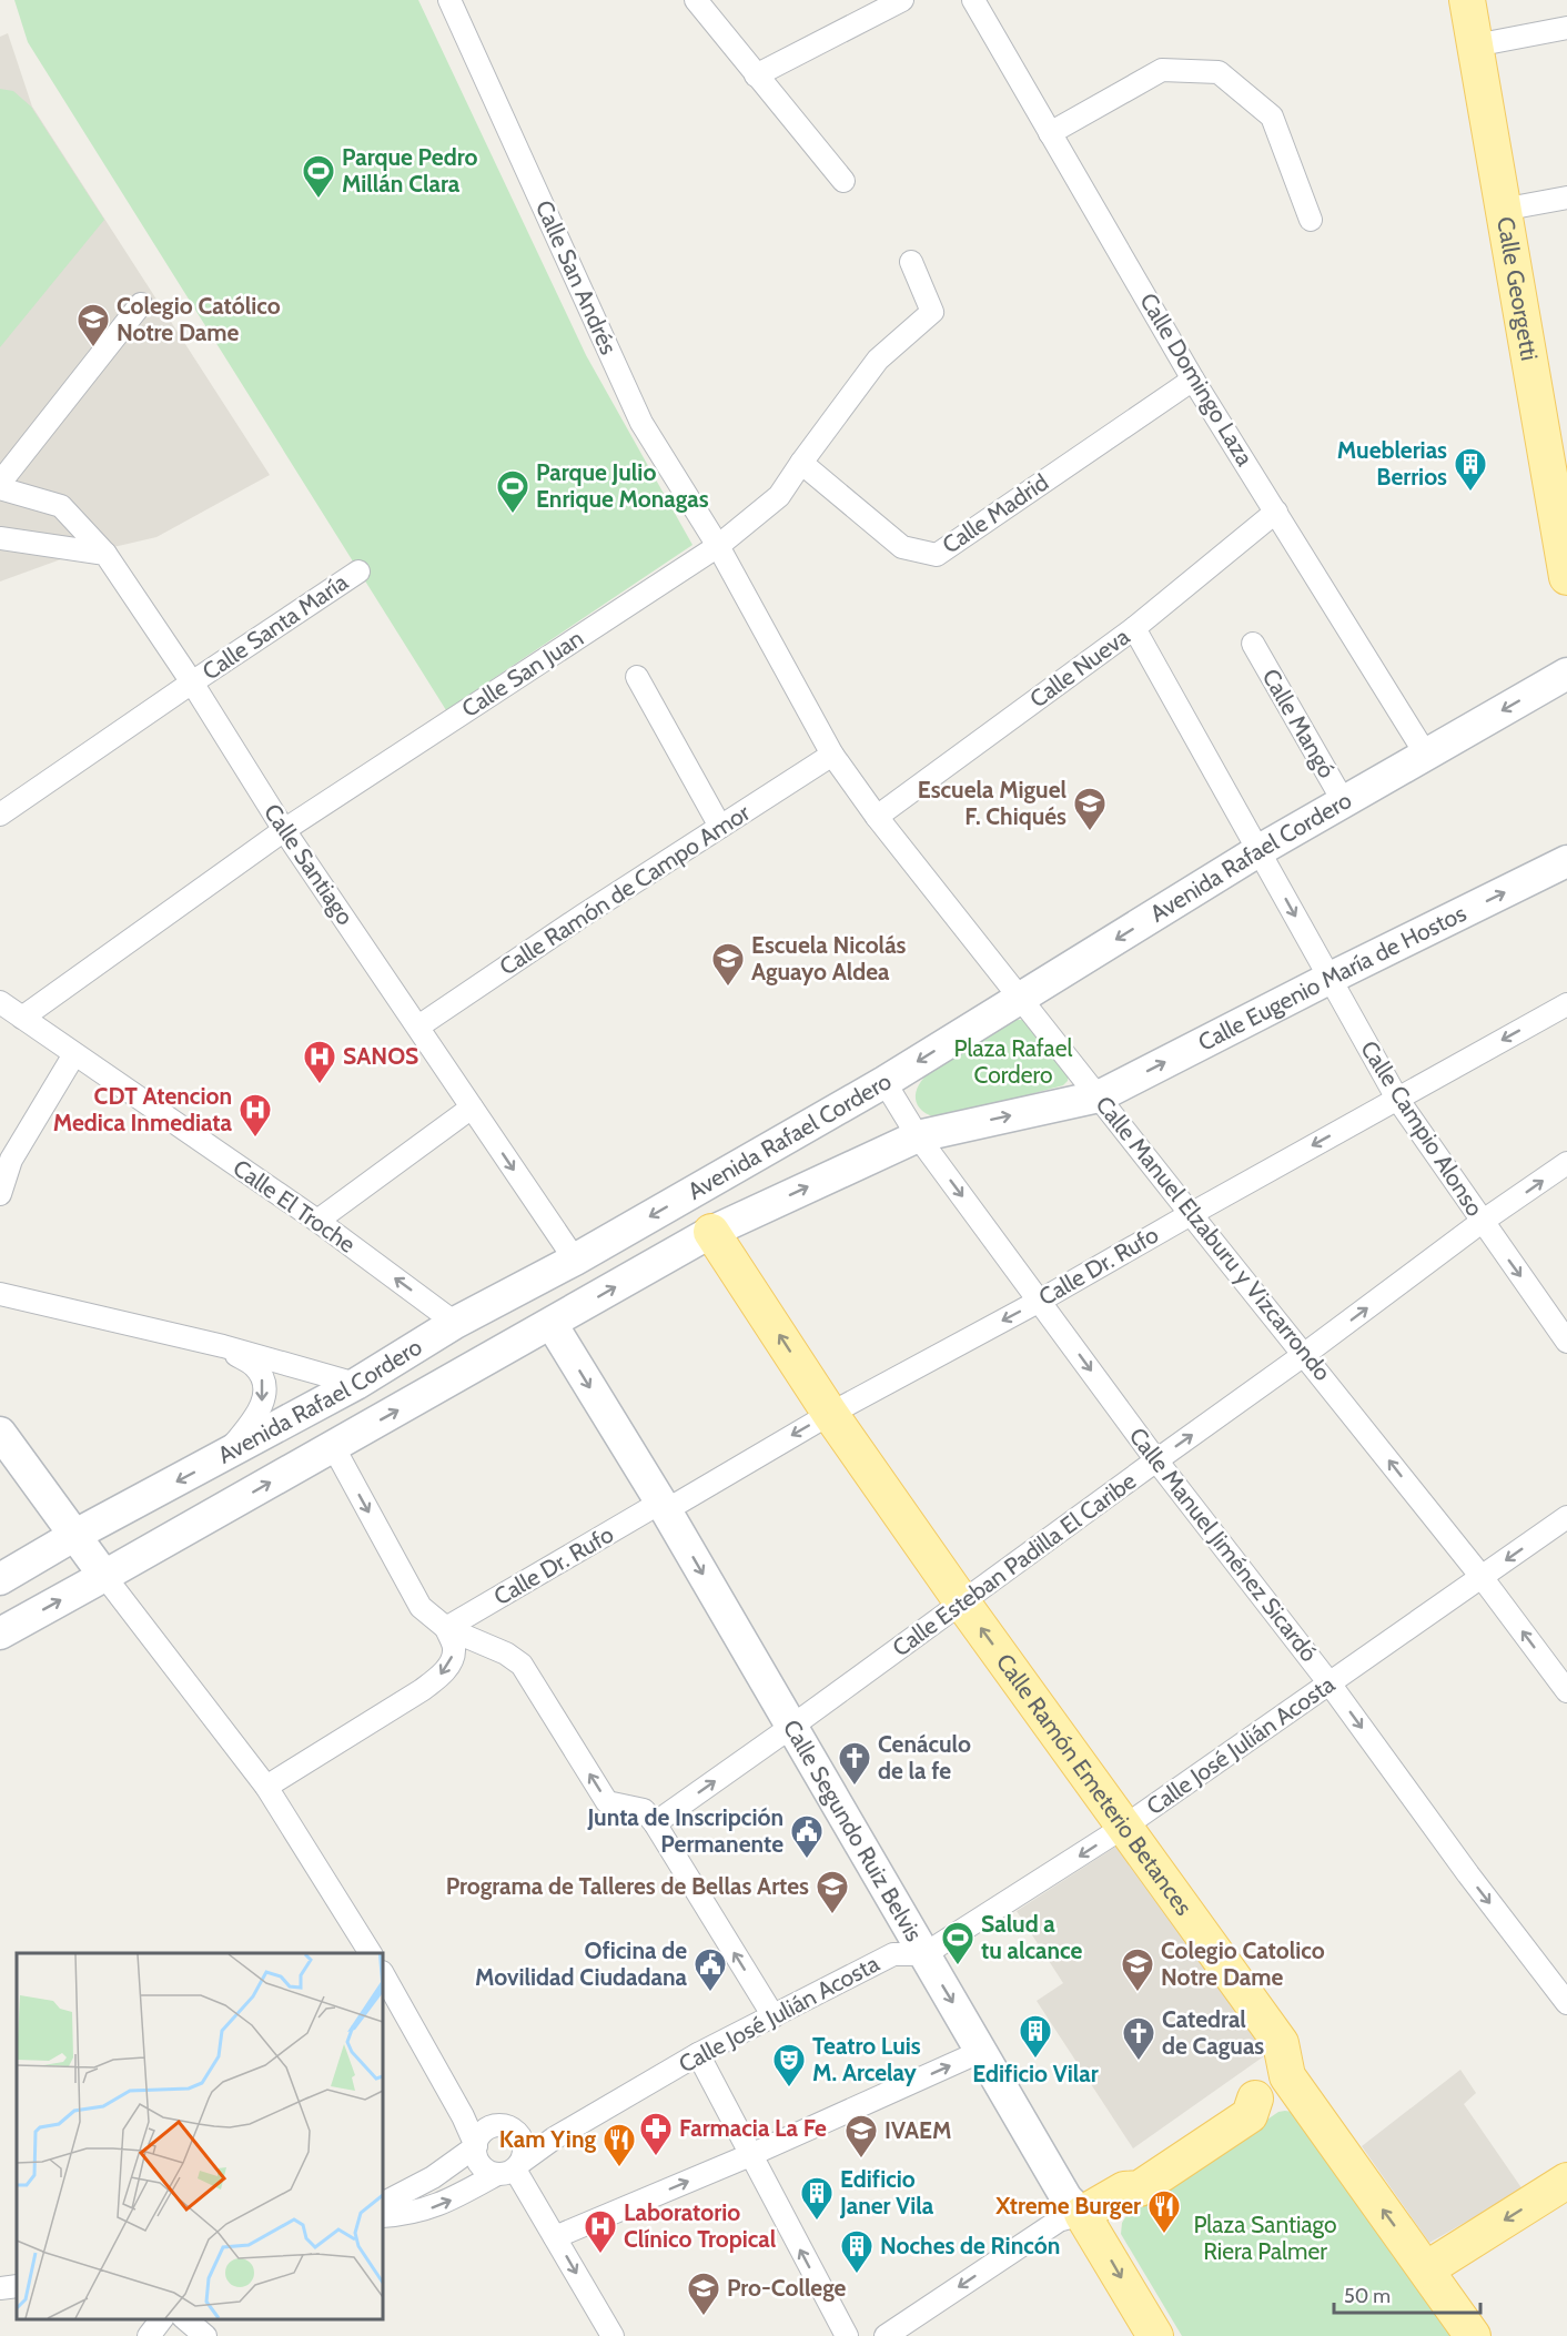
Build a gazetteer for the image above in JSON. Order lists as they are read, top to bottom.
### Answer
{
  "streets": {
    "main road": [
      "Calle Georgetti",
      "Avenida Rafael Cordero",
      "Calle Eugenio María de Hostos",
      "Calle Ramón Emeterio Betances",
      "Calle Segundo Ruiz Belvis"
    ],
    "street": [
      "Calle San Andrés",
      "Calle Domingo Laza",
      "Calle Madrid",
      "Calle Santa María",
      "Calle Nueva",
      "Calle San Juan",
      "Calle Mangó",
      "Calle Santiago",
      "Calle Ramón de Campo Amor",
      "Calle Campio Alonso",
      "Calle El Troche",
      "Calle Manuel Elzaburu y Vizcarrondo",
      "Calle Dr. Rufo",
      "Calle Manuel Jiménez Sicardó",
      "Calle Esteban Padilla El Caribe",
      "Calle José Julián Acosta"
    ]
  },
  "crossings": [
    ["Calle San Andrés", "Calle San Juan"],
    ["Calle San Andrés", "Calle Manuel Elzaburu y Vizcarrondo"],
    ["Calle Domingo Laza", "Calle Madrid"],
    ["Calle Domingo Laza", "Calle Nueva"],
    ["Calle Domingo Laza", "Avenida Rafael Cordero"],
    ["Calle Madrid", "Calle San Juan"],
    ["Calle Santa María", "Calle Santiago"],
    ["Calle Nueva", "Calle Campio Alonso"],
    ["Calle Nueva", "Calle Manuel Elzaburu y Vizcarrondo"],
    ["Calle San Juan", "Calle Santiago"],
    ["Calle San Juan", "Calle El Troche"],
    ["Calle San Juan", "Calle Manuel Elzaburu y Vizcarrondo"],
    ["Calle Mangó", "Avenida Rafael Cordero"],
    ["Avenida Rafael Cordero", "Calle Santiago"],
    ["Avenida Rafael Cordero", "Calle Eugenio María de Hostos"],
    ["Avenida Rafael Cordero", "Calle Campio Alonso"],
    ["Avenida Rafael Cordero", "Calle El Troche"],
    ["Avenida Rafael Cordero", "Calle Manuel Elzaburu y Vizcarrondo"],
    ["Avenida Rafael Cordero", "Calle Manuel Jiménez Sicardó"],
    ["Avenida Rafael Cordero", "Calle Ramón Emeterio Betances"],
    ["Avenida Rafael Cordero", "Calle Segundo Ruiz Belvis"],
    ["Calle Santiago", "Calle Ramón de Campo Amor"],
    ["Calle Ramón de Campo Amor", "Calle Manuel Elzaburu y Vizcarrondo"],
    ["Calle Eugenio María de Hostos", "Calle Campio Alonso"],
    ["Calle Eugenio María de Hostos", "Calle Manuel Elzaburu y Vizcarrondo"],
    ["Calle Campio Alonso", "Calle Dr. Rufo"],
    ["Calle Campio Alonso", "Calle Esteban Padilla El Caribe"],
    ["Calle Manuel Elzaburu y Vizcarrondo", "Calle Dr. Rufo"],
    ["Calle Manuel Elzaburu y Vizcarrondo", "Calle Esteban Padilla El Caribe"],
    ["Calle Manuel Elzaburu y Vizcarrondo", "Calle José Julián Acosta"],
    ["Calle Dr. Rufo", "Calle Manuel Jiménez Sicardó"],
    ["Calle Dr. Rufo", "Calle Ramón Emeterio Betances"],
    ["Calle Dr. Rufo", "Calle Segundo Ruiz Belvis"],
    ["Calle Manuel Jiménez Sicardó", "Calle Esteban Padilla El Caribe"],
    ["Calle Manuel Jiménez Sicardó", "Calle José Julián Acosta"],
    ["Calle Esteban Padilla El Caribe", "Calle Ramón Emeterio Betances"],
    ["Calle Esteban Padilla El Caribe", "Calle Segundo Ruiz Belvis"],
    ["Calle José Julián Acosta", "Calle Ramón Emeterio Betances"],
    ["Calle José Julián Acosta", "Calle Segundo Ruiz Belvis"]
  ],
  "one_way": [
    "Calle Eugenio María de Hostos",
    "Calle Dr. Rufo",
    "Calle Manuel Jiménez Sicardó",
    "Calle Esteban Padilla El Caribe",
    "Calle Ramón Emeterio Betances",
    "Calle Segundo Ruiz Belvis"
  ],
  "parks": ["Plaza Rafael Cordero", "Plaza Santiago Riera Palmer"],
  "places": {
    "sports": ["Parque Pedro Millán Clara", "Parque Julio Enrique Monagas", "Salud a tu alcance"],
    "school or university": [
      "Colegio Católico Notre Dame",
      "Escuela Miguel F. Chiqués",
      "Escuela Nicolás Aguayo Aldea",
      "Programa de Talleres de Bellas Artes",
      "Colegio Catolico Notre Dame",
      "IVAEM",
      "Pro-College"
    ],
    "building": [
      "Mueblerias Berrios",
      "Edificio Vilar",
      "Edificio Janer Vila",
      "Noches de Rincón"
    ],
    "hospital": ["SANOS", "CDT Atencion Medica Inmediata", "Laboratorio Clínico Tropical"],
    "church": ["Cenáculo de la fe", "Catedral de Caguas"],
    "public building": ["Junta de Inscripción Permanente", "Oficina de Movilidad Ciudadana"],
    "theatre": ["Teatro Luis M. Arcelay"],
    "pharmacy": ["Farmacia La Fe"],
    "restaurant": ["Kam Ying", "Xtreme Burger"]
  },
  "scale_bar": "50 m"
}
